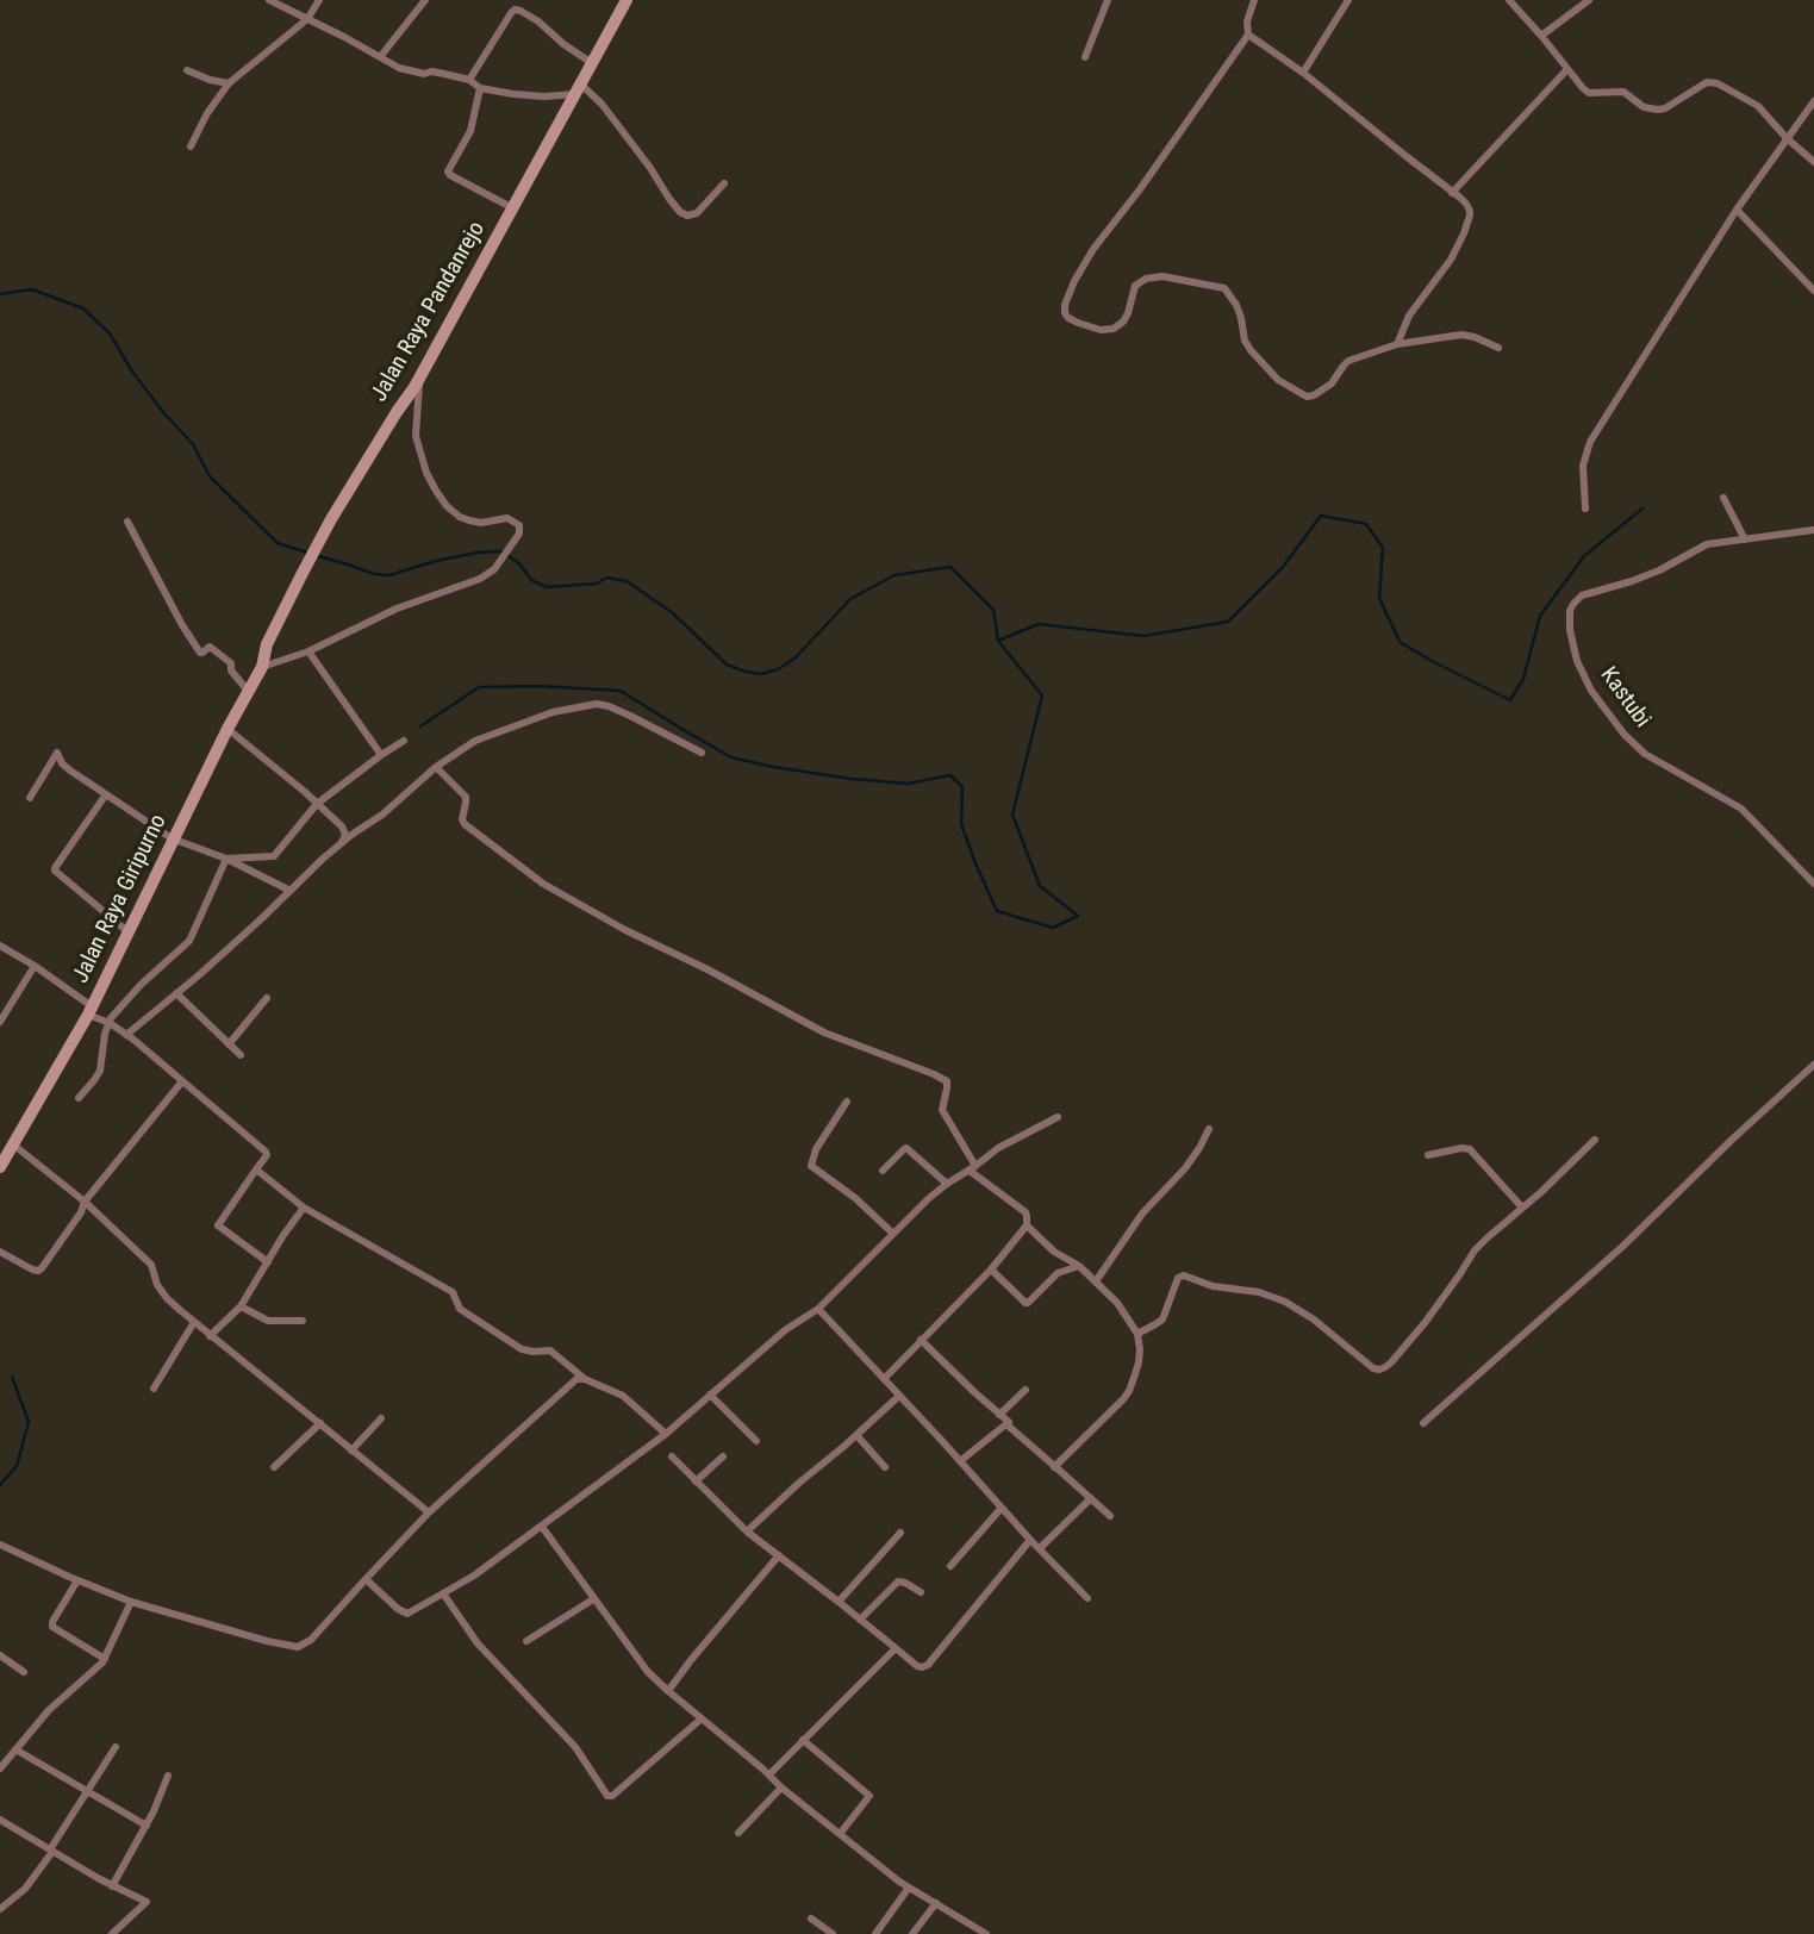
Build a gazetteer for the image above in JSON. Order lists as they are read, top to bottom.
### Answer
{
  "streets": {
    "main road": ["Jalan Raya Pandanrejo", "Jalan Raya Giripurno"],
    "street": ["Kastubi"]
  },
  "crossings": [
    ["Jalan Raya Pandanrejo", "Jalan Raya Giripurno"]
  ]
}
